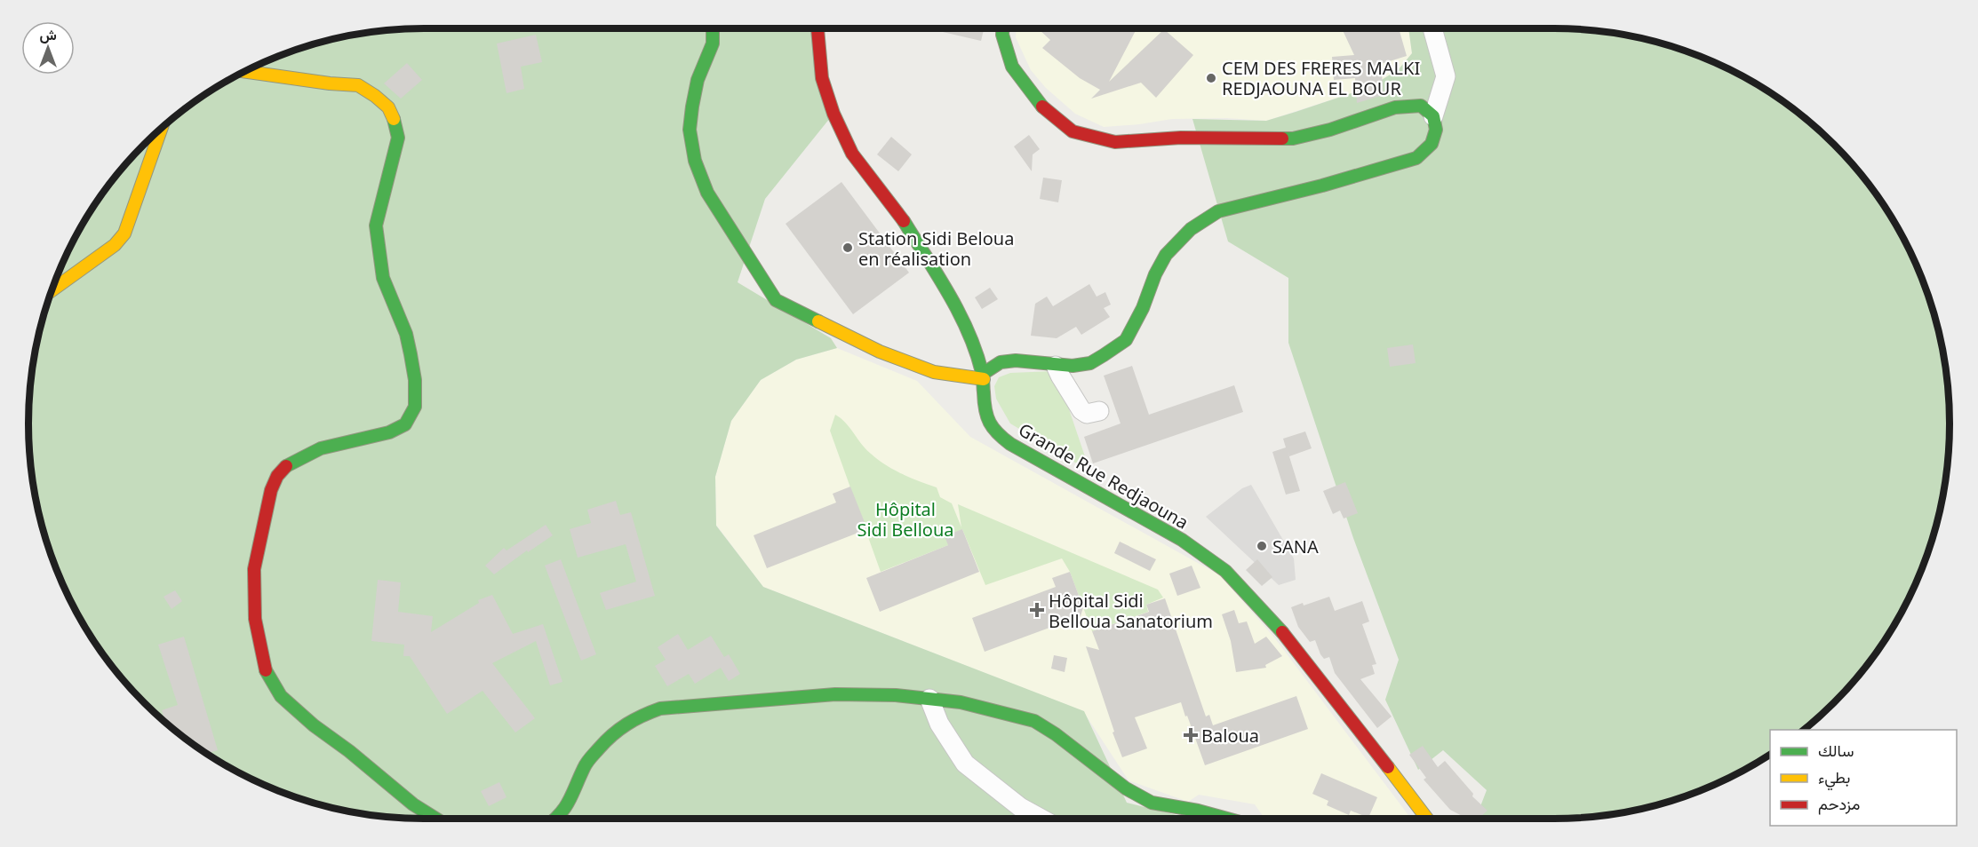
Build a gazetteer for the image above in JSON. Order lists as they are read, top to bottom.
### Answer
{
  "streets": {
    "street": ["Grande Rue Redjaouna"]
  },
  "parks": ["Hôpital Sidi Belloua"],
  "places": {
    "other": ["CEM DES FRERES MALKI REDJAOUNA EL BOUR", "Station Sidi Beloua en réalisation", "SANA"],
    "health": ["Hôpital Sidi Belloua Sanatorium", "Baloua"]
  },
  "legend": ["سالك", "بطيء", "مزدحم"],
  "north": "top"
}
